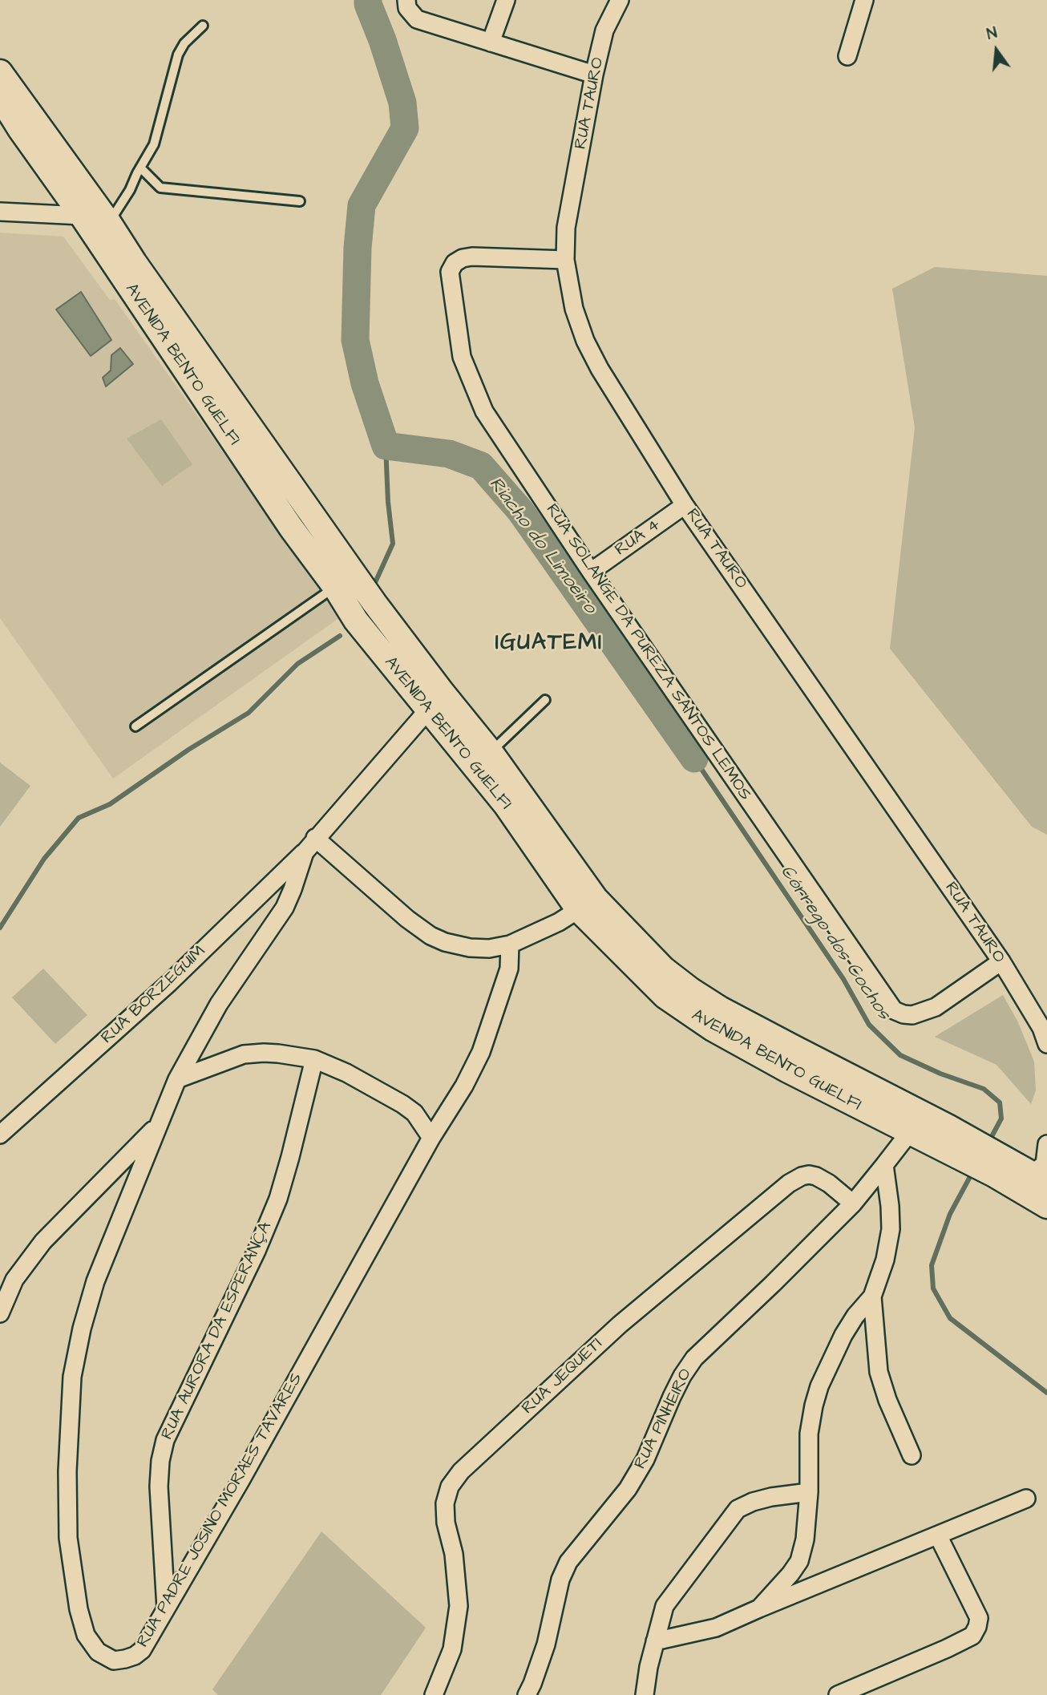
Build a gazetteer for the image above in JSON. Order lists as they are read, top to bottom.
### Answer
{
  "streets": {
    "main road": ["AVENIDA BENTO GUELFI"],
    "street": [
      "RUA TAURO",
      "RUA 4",
      "RUA SOLANGE DA PUREZA SANTOS LEMOS",
      "RUA BORZEGUIM",
      "RUA AURORA DA ESPERANÇA",
      "RUA JEQUETI",
      "RUA PINHEIRO",
      "RUA PADRE JOSINO MORAES TAVARES"
    ]
  },
  "crossings": [
    ["RUA TAURO", "RUA 4"],
    ["RUA TAURO", "RUA SOLANGE DA PUREZA SANTOS LEMOS"],
    ["AVENIDA BENTO GUELFI", "RUA PINHEIRO"],
    ["AVENIDA BENTO GUELFI", "RUA PADRE JOSINO MORAES TAVARES"],
    ["RUA 4", "RUA SOLANGE DA PUREZA SANTOS LEMOS"],
    ["RUA BORZEGUIM", "RUA PADRE JOSINO MORAES TAVARES"],
    ["RUA AURORA DA ESPERANÇA", "RUA PADRE JOSINO MORAES TAVARES"],
    ["RUA JEQUETI", "RUA PINHEIRO"]
  ],
  "districts": ["IGUATEMI"],
  "water": ["Riacho do Limoeiro", "Córrego dos Cochos"],
  "north": "top"
}
